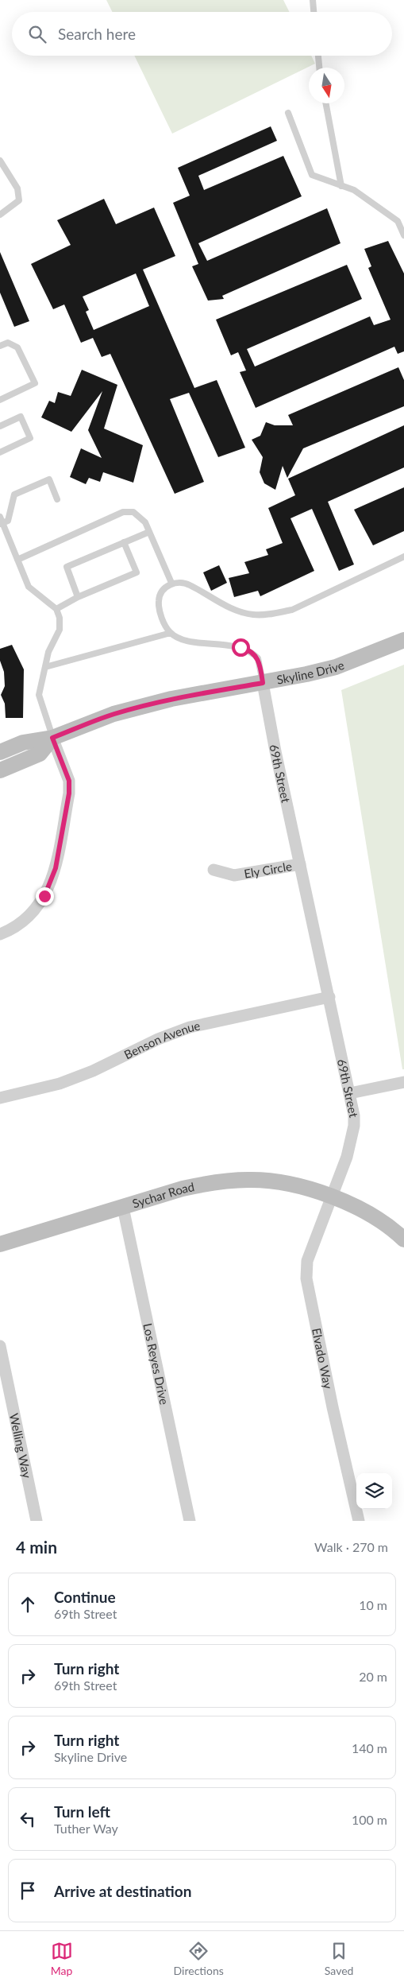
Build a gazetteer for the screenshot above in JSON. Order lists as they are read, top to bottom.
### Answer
{
  "streets": {
    "main road": ["Skyline Drive", "Sychar Road"],
    "street": [
      "69th Street",
      "Ely Circle",
      "Benson Avenue",
      "Elvado Way",
      "Los Reyes Drive",
      "Welling Way"
    ]
  },
  "crossings": [
    ["Skyline Drive", "69th Street"],
    ["69th Street", "Ely Circle"],
    ["69th Street", "Benson Avenue"],
    ["69th Street", "Sychar Road"],
    ["69th Street", "Elvado Way"],
    ["Sychar Road", "Elvado Way"],
    ["Sychar Road", "Los Reyes Drive"]
  ],
  "north": "bottom",
  "page": {
    "search": "Search here",
    "heading": ["4 min", "Walk · 270 m"],
    "list": [
      ["Continue", "69th Street", "10 m"],
      ["Turn right", "69th Street", "20 m"],
      ["Turn right", "Skyline Drive", "140 m"],
      ["Turn left", "Tuther Way", "100 m"],
      "Arrive at destination"
    ],
    "nav": ["Map", "Directions", "Saved"]
  }
}
